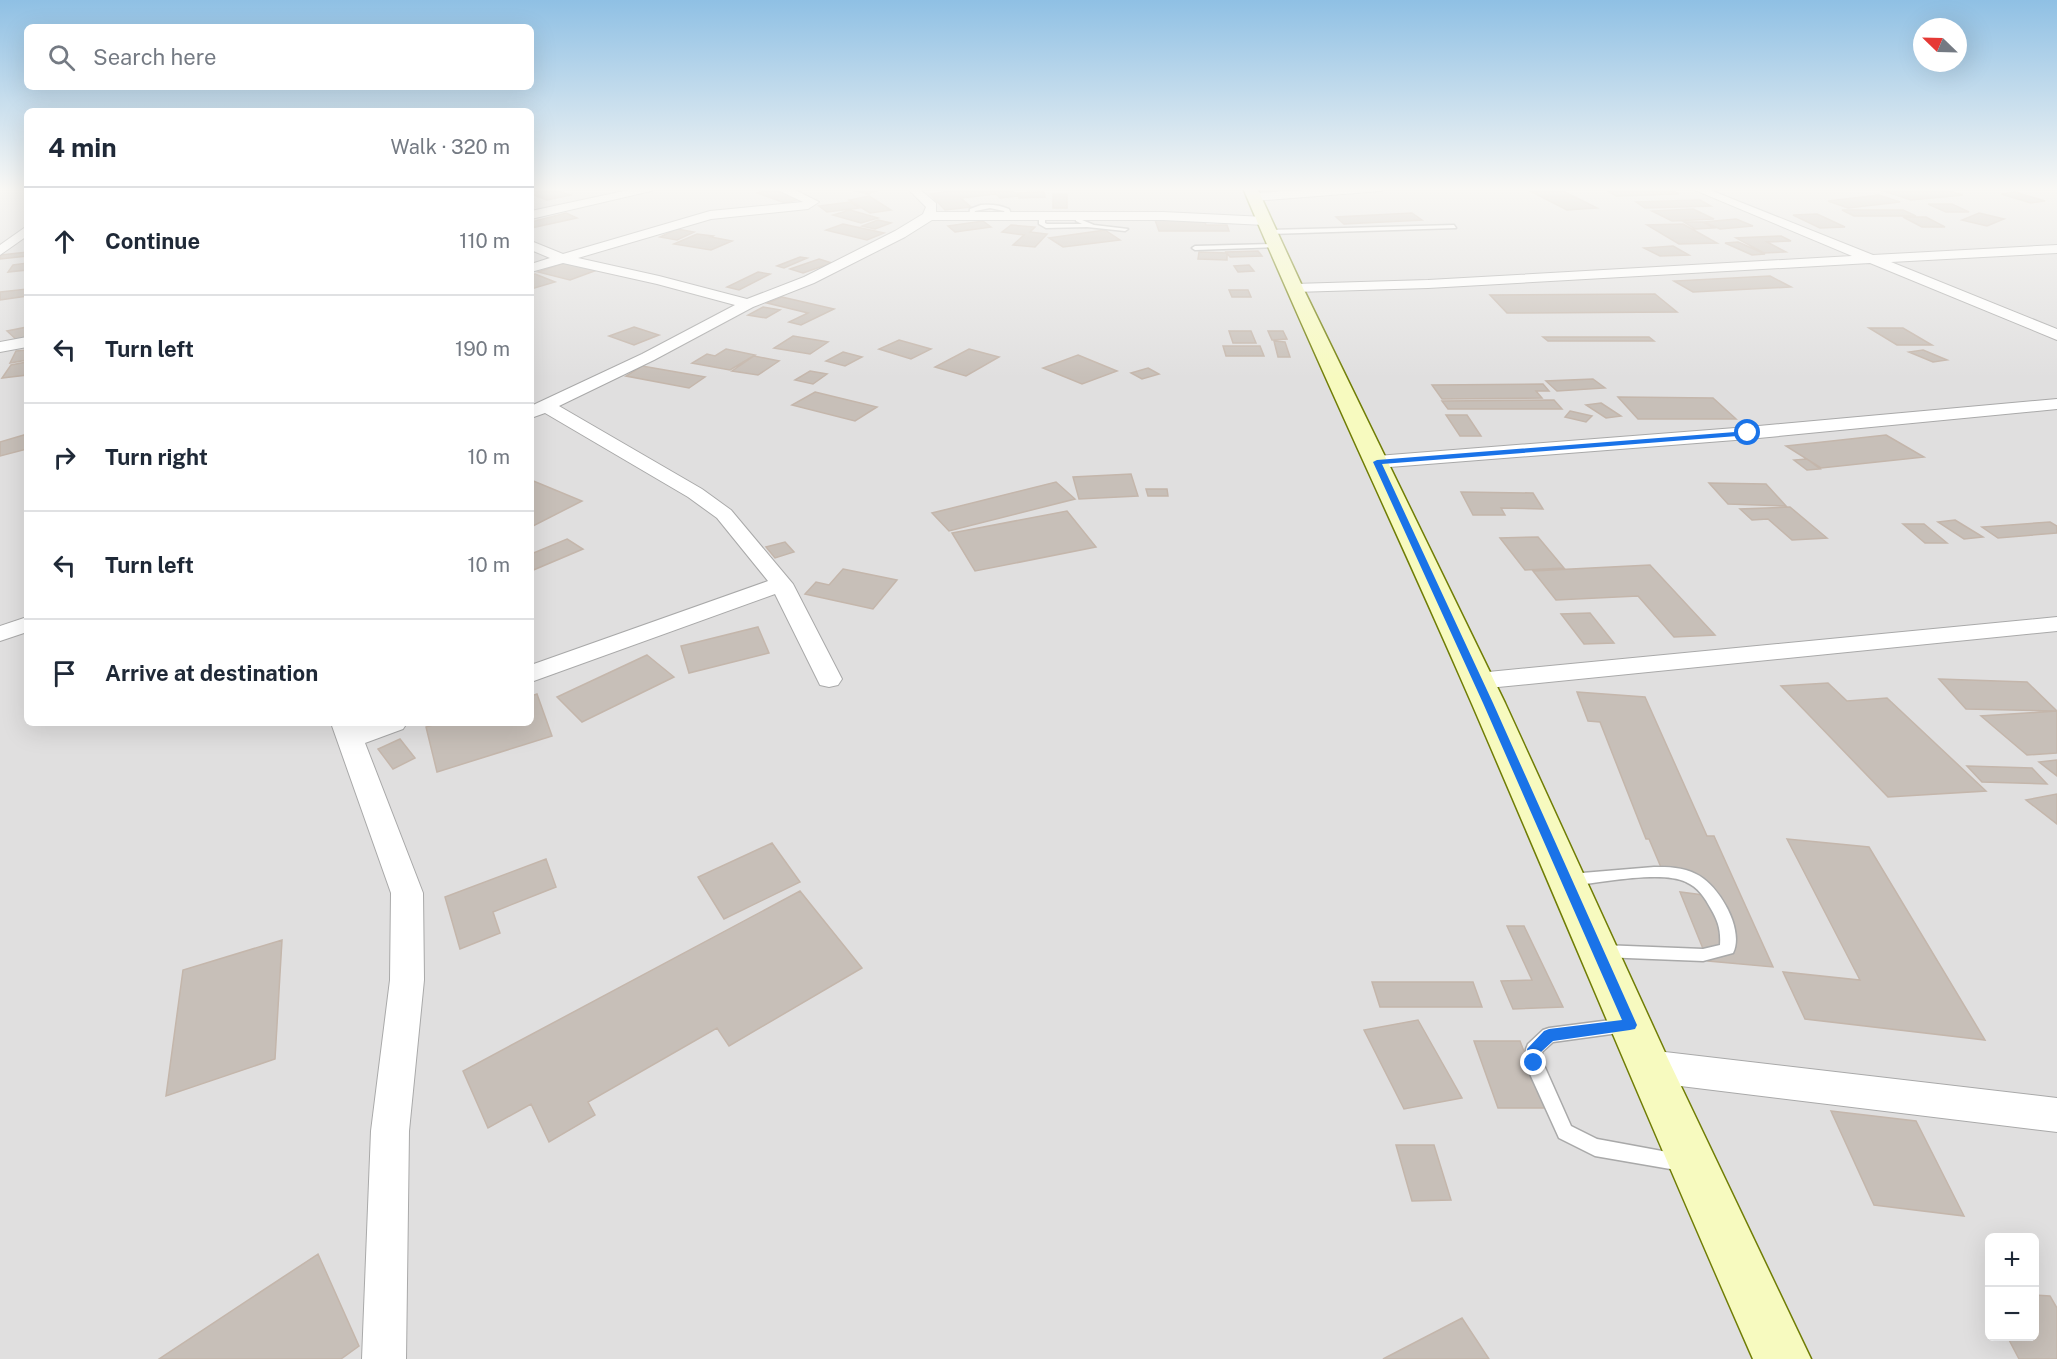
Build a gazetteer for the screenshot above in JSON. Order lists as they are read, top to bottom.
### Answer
{
  "north": "top left",
  "page": {
    "search": "Search here",
    "heading": ["4 min", "Walk · 320 m"],
    "list": [
      ["Continue", "110 m"],
      ["Turn left", "190 m"],
      ["Turn right", "10 m"],
      ["Turn left", "10 m"],
      "Arrive at destination"
    ],
    "map_buttons": ["+", "−"]
  }
}
